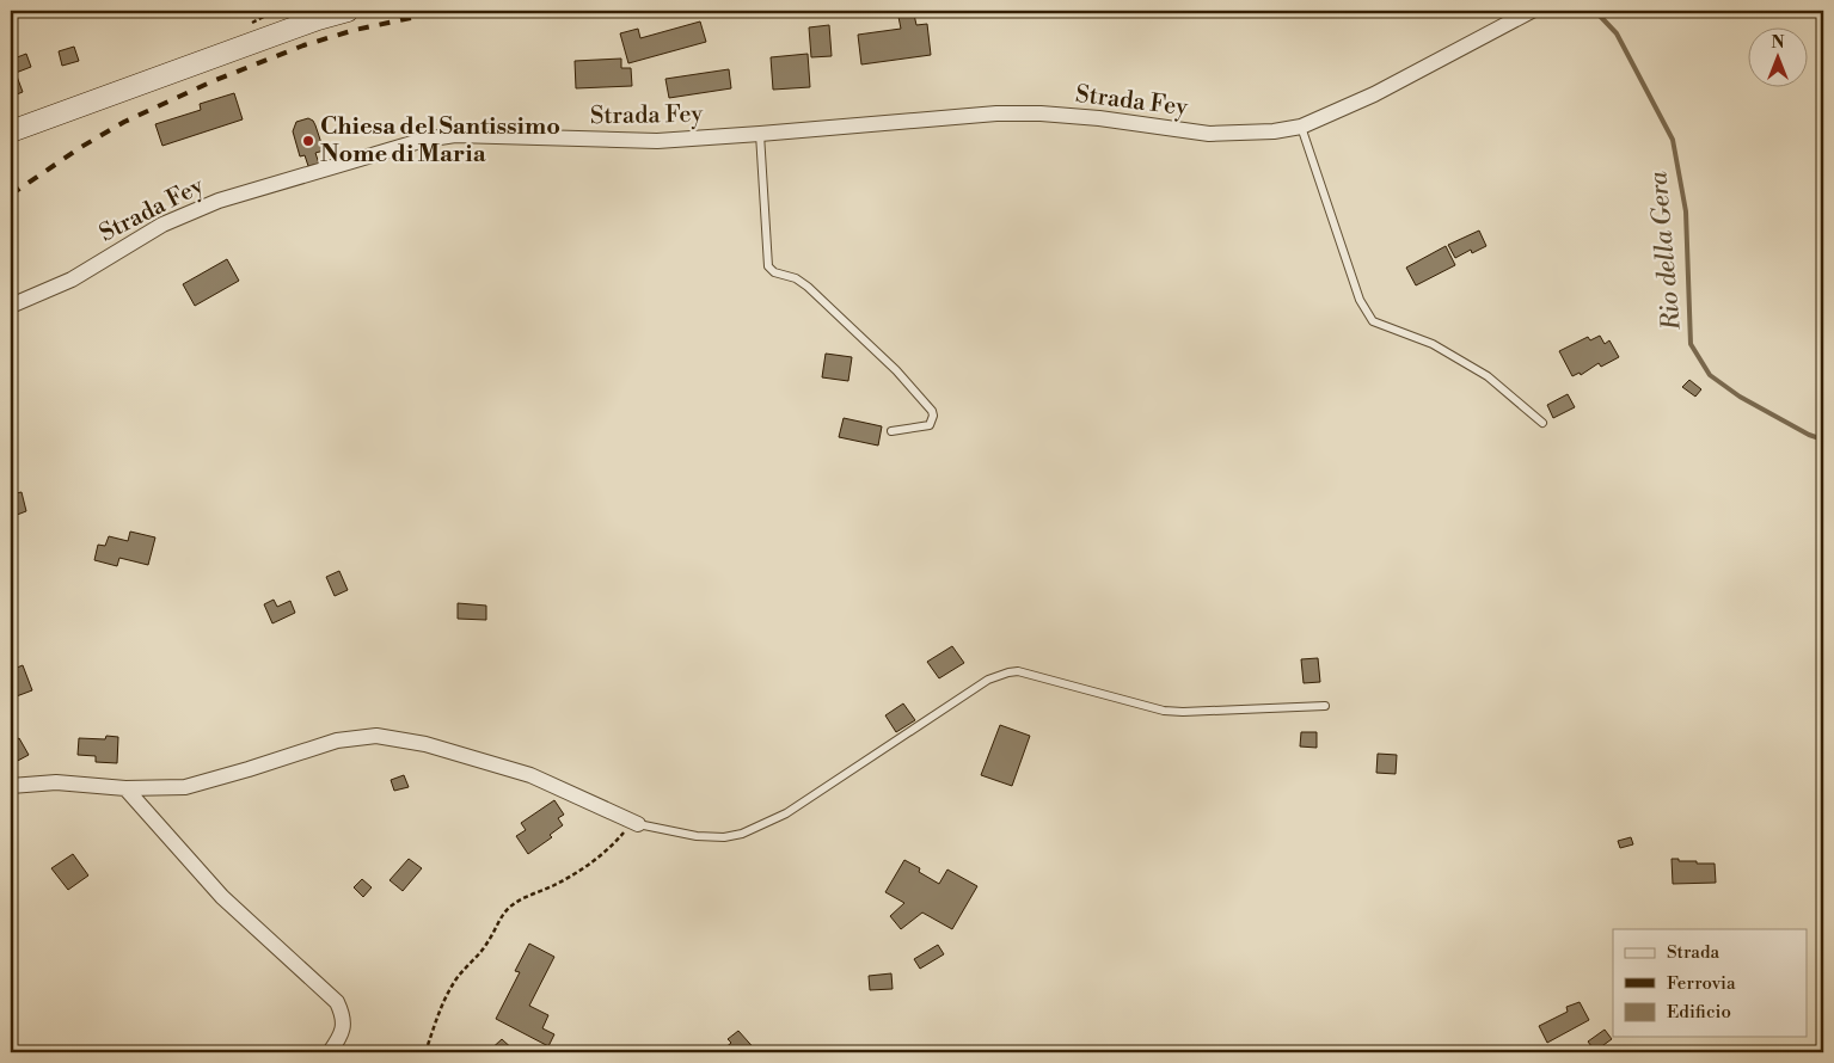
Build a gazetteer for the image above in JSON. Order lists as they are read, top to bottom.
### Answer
{
  "streets": {
    "street": ["Strada Fey"]
  },
  "water": ["Rio della Gera"],
  "places": ["Chiesa del Santissimo Nome di Maria"],
  "legend": ["Strada", "Ferrovia", "Edificio"],
  "north": "top"
}
